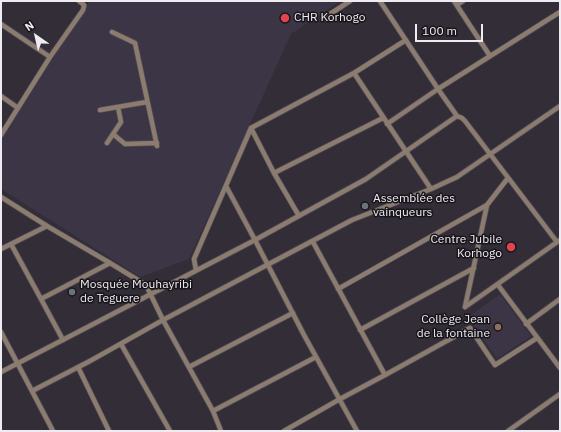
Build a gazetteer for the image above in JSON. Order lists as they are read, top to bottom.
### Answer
{
  "places": [
    "CHR Korhogo",
    "Assemblée des vainqueurs",
    "Centre Jubile Korhogo",
    "Mosquée Mouhayribi de Teguere",
    "Collège Jean de la fontaine"
  ],
  "scale_bar": "100 m",
  "north": "top left"
}
